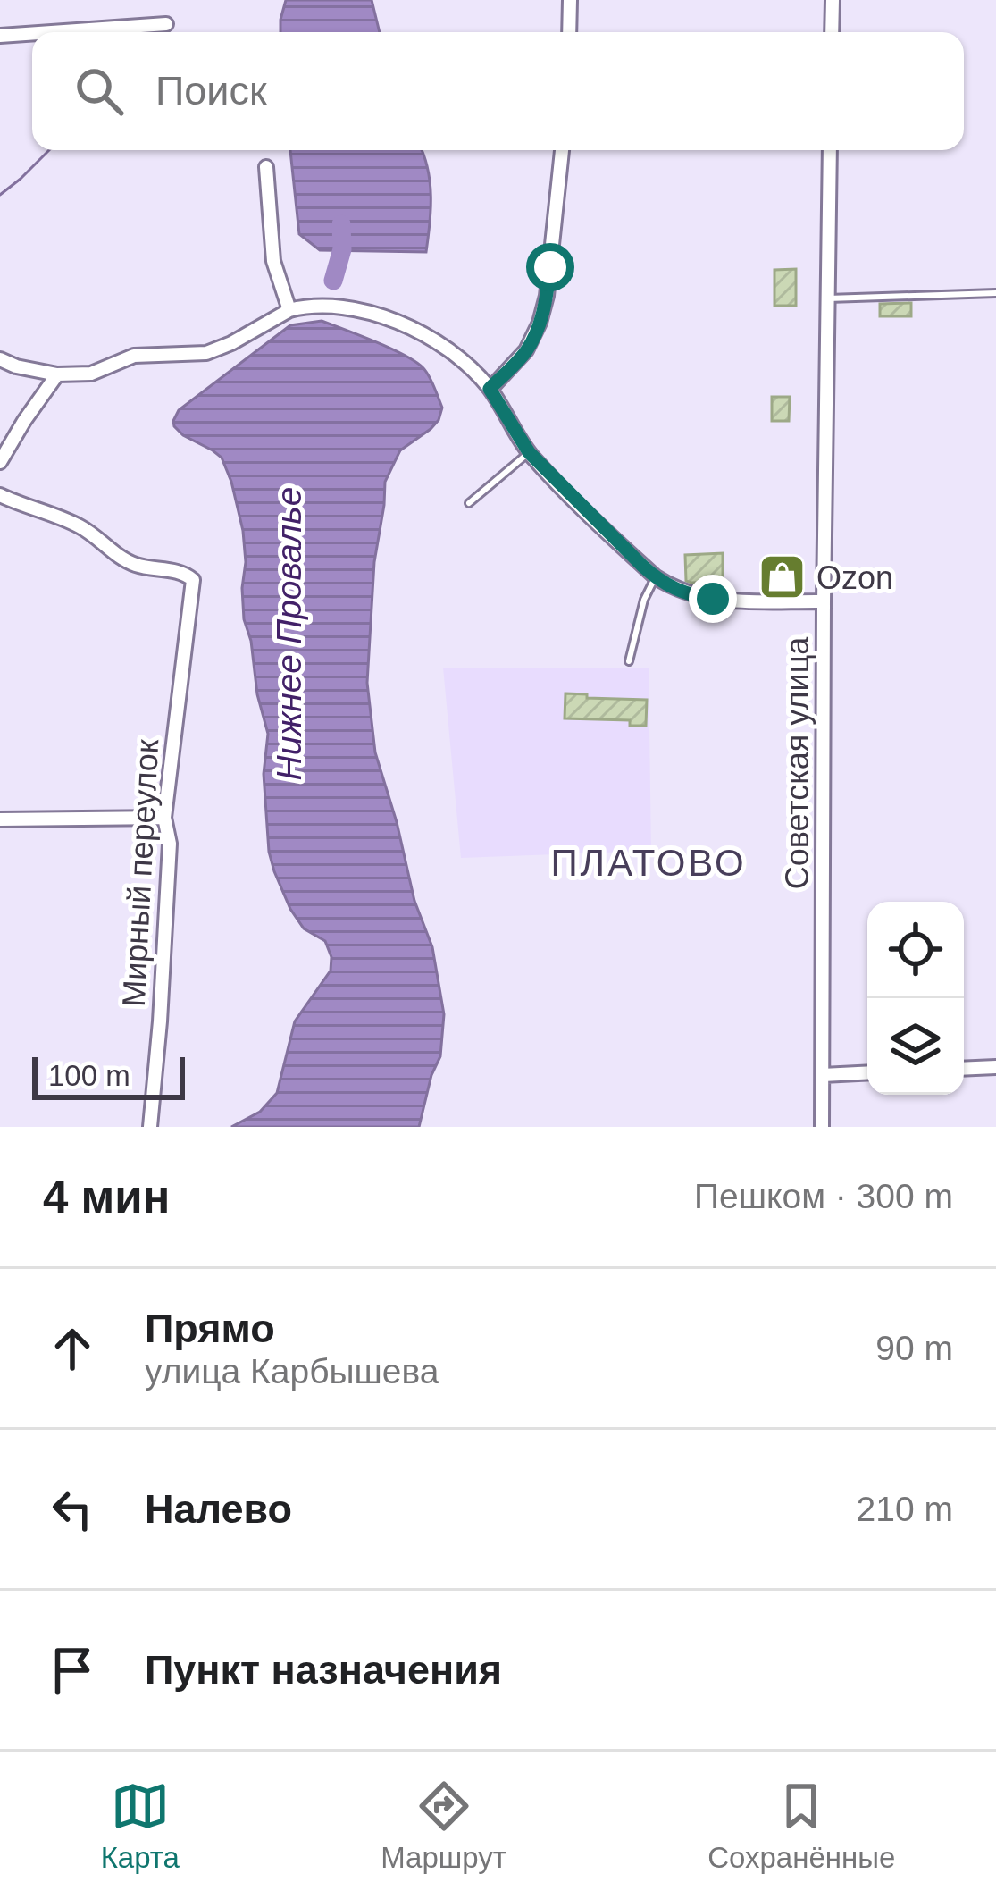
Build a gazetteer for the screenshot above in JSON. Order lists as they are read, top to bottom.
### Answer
{
  "streets": {
    "street": ["Советская улица", "Мирный переулок"]
  },
  "districts": ["ПЛАТОВО"],
  "water": ["Нижнее Провалье"],
  "places": {
    "shop": ["Ozon"]
  },
  "scale_bar": "100 m",
  "page": {
    "search": "Поиск",
    "scale": "100 m",
    "heading": ["4 мин", "Пешком · 300 m"],
    "list": [
      ["Прямо", "улица Карбышева", "90 m"],
      ["Налево", "210 m"],
      "Пункт назначения"
    ],
    "nav": ["Карта", "Маршрут", "Сохранённые"]
  }
}
